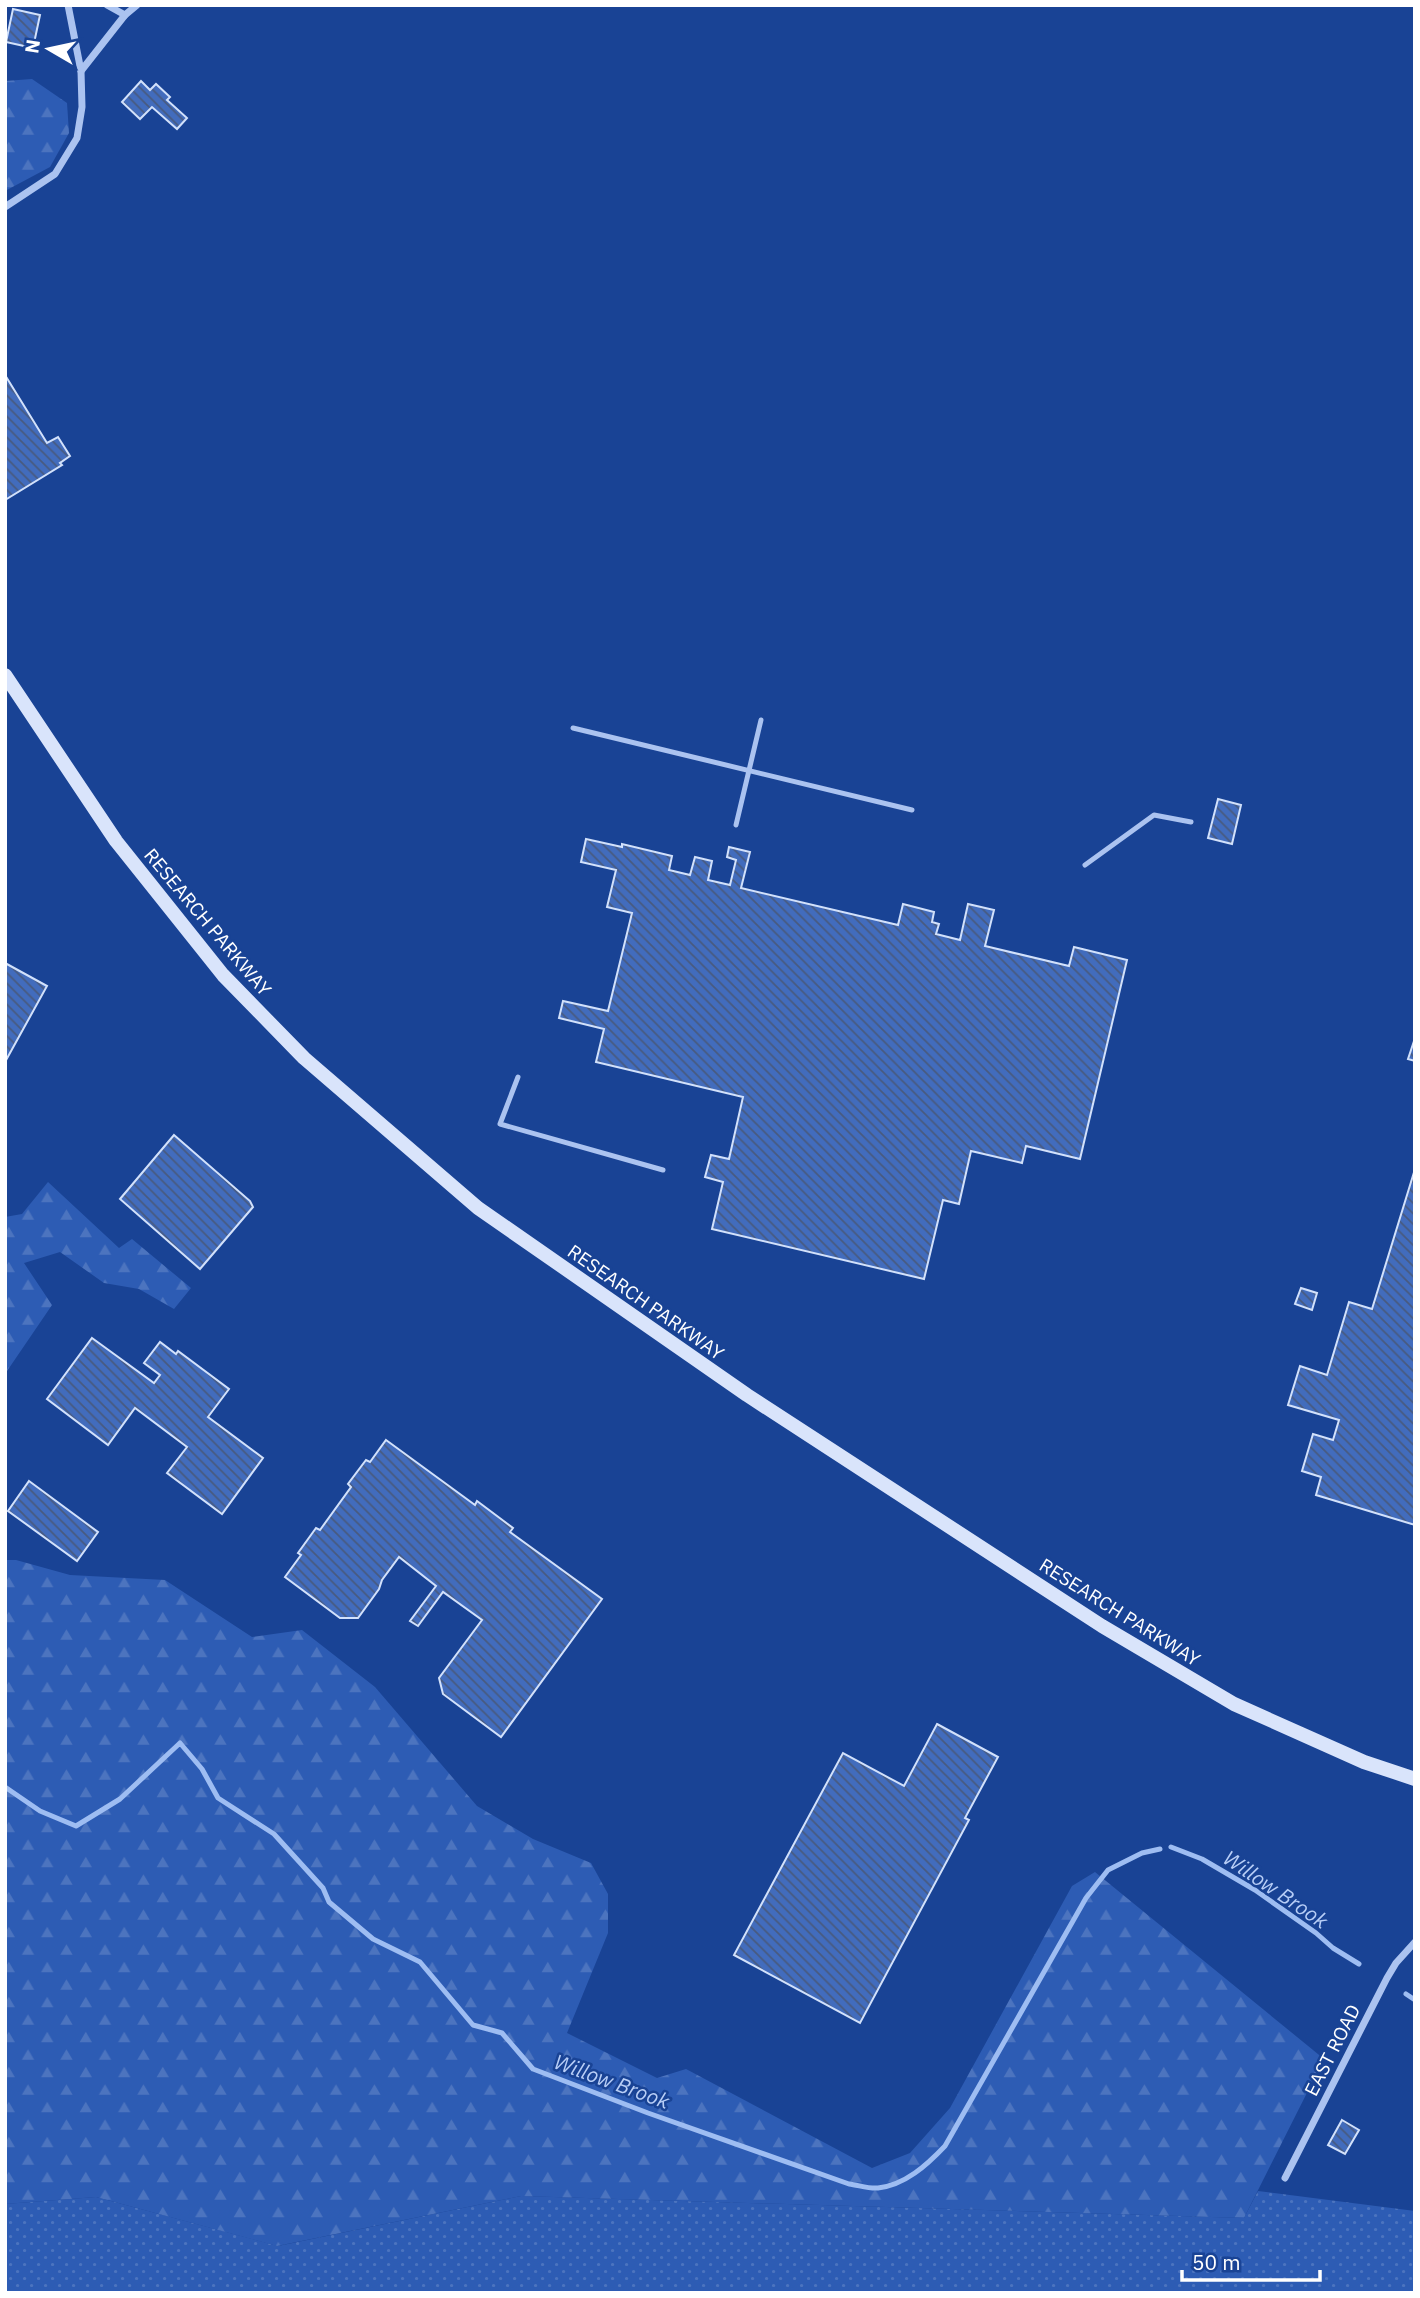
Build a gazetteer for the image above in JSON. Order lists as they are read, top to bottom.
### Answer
{
  "streets": {
    "main road": ["RESEARCH PARKWAY"],
    "street": ["EAST ROAD"]
  },
  "water": ["Willow Brook"],
  "scale_bar": "50 m",
  "north": "left"
}
